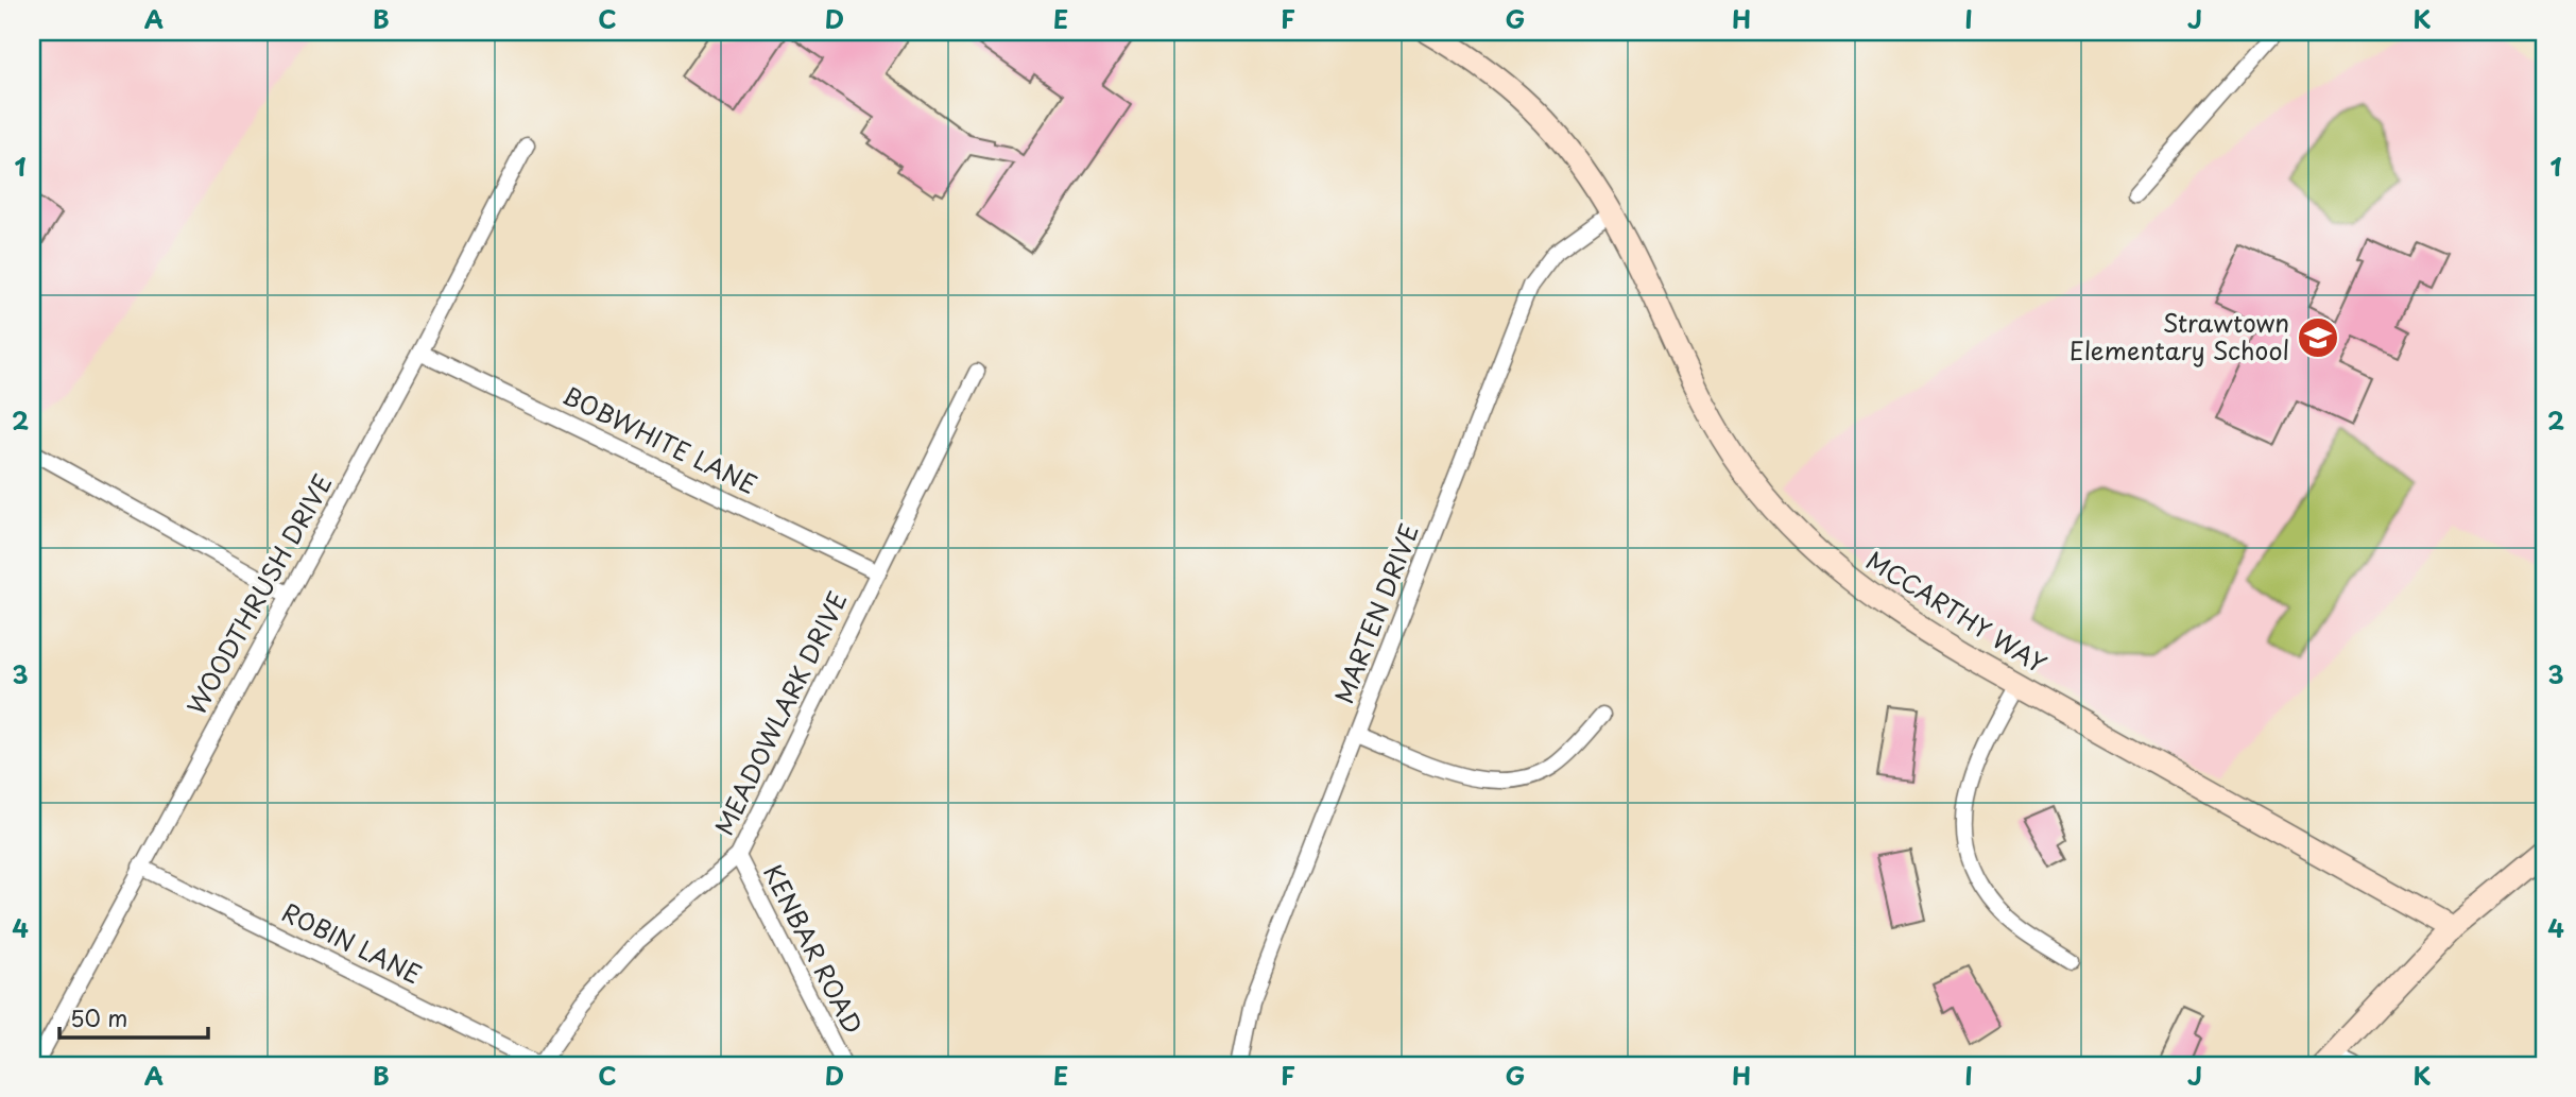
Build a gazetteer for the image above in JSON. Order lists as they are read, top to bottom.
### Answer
{
  "streets": {
    "street": [
      "BOBWHITE LANE",
      "WOODTHRUSH DRIVE",
      "MCCARTHY WAY",
      "MARTEN DRIVE",
      "MEADOWLARK DRIVE",
      "ROBIN LANE",
      "KENBAR ROAD"
    ]
  },
  "crossings": [
    ["BOBWHITE LANE", "WOODTHRUSH DRIVE"],
    ["BOBWHITE LANE", "MEADOWLARK DRIVE"],
    ["WOODTHRUSH DRIVE", "ROBIN LANE"],
    ["MCCARTHY WAY", "MARTEN DRIVE"],
    ["MEADOWLARK DRIVE", "ROBIN LANE"],
    ["MEADOWLARK DRIVE", "KENBAR ROAD"]
  ],
  "places": {
    "school or university": ["Strawtown Elementary School"]
  },
  "scale_bar": "50 m",
  "grid": {
    "columns": [
      "A",
      "B",
      "C",
      "D",
      "E",
      "F",
      "G",
      "H",
      "I",
      "J",
      "K"
    ],
    "rows": [
      "1",
      "2",
      "3",
      "4"
    ]
  }
}
